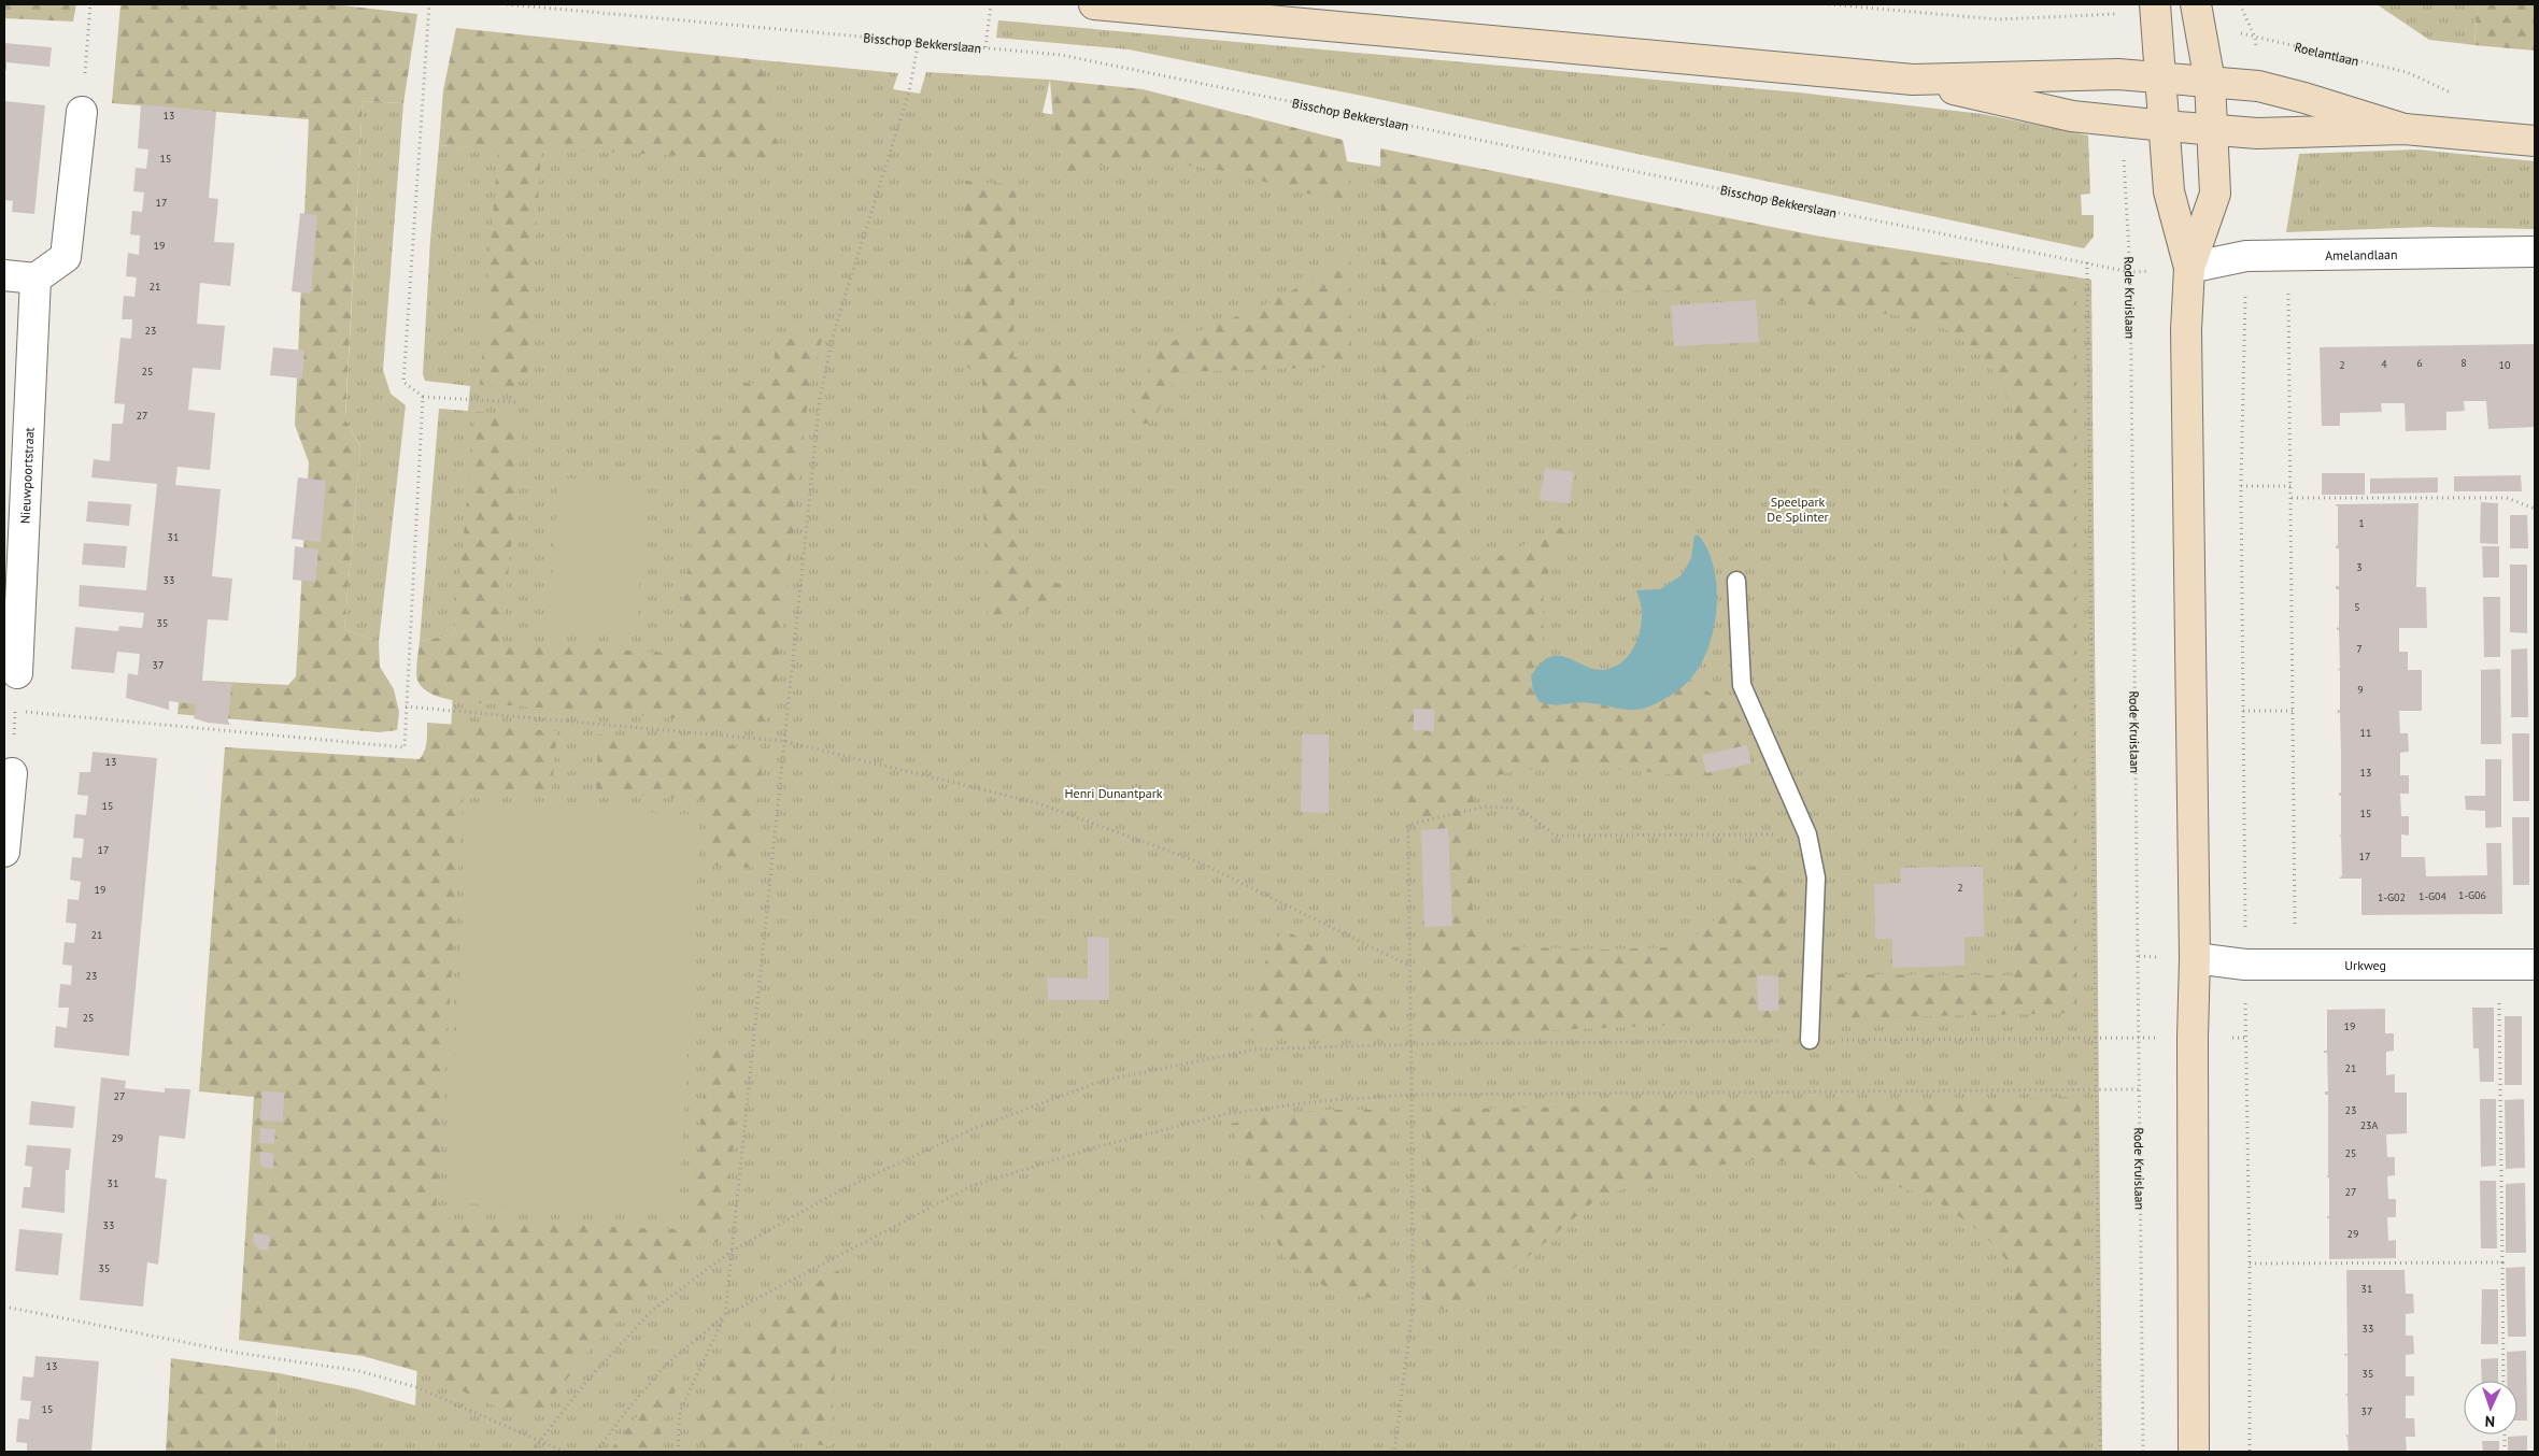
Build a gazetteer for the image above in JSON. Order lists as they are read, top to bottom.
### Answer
{
  "streets": {
    "street": ["Amelandlaan", "Nieuwpoortstraat", "Urkweg"],
    "path": ["Bisschop Bekkerslaan", "Roelantlaan", "Rode Kruislaan"]
  },
  "crossings": [
    ["Bisschop Bekkerslaan", "Amelandlaan"],
    ["Bisschop Bekkerslaan", "Rode Kruislaan"]
  ],
  "parks": ["Speelpark De Splinter", "Henri Dunantpark"],
  "house_numbers": [
    "13",
    "15",
    "17",
    "19",
    "21",
    "23",
    "6",
    "8",
    "4",
    "2",
    "10",
    "25",
    "27",
    "1",
    "31",
    "3",
    "33",
    "5",
    "35",
    "7",
    "37",
    "9",
    "11",
    "13",
    "13",
    "15",
    "15",
    "17",
    "17",
    "2",
    "19",
    "1-G06",
    "1-G04",
    "1-G02",
    "21",
    "23",
    "25",
    "19",
    "21",
    "27",
    "23",
    "23A",
    "29",
    "25",
    "31",
    "27",
    "33",
    "29",
    "35",
    "31",
    "33",
    "13",
    "35",
    "15",
    "37"
  ],
  "north": "bottom"
}
